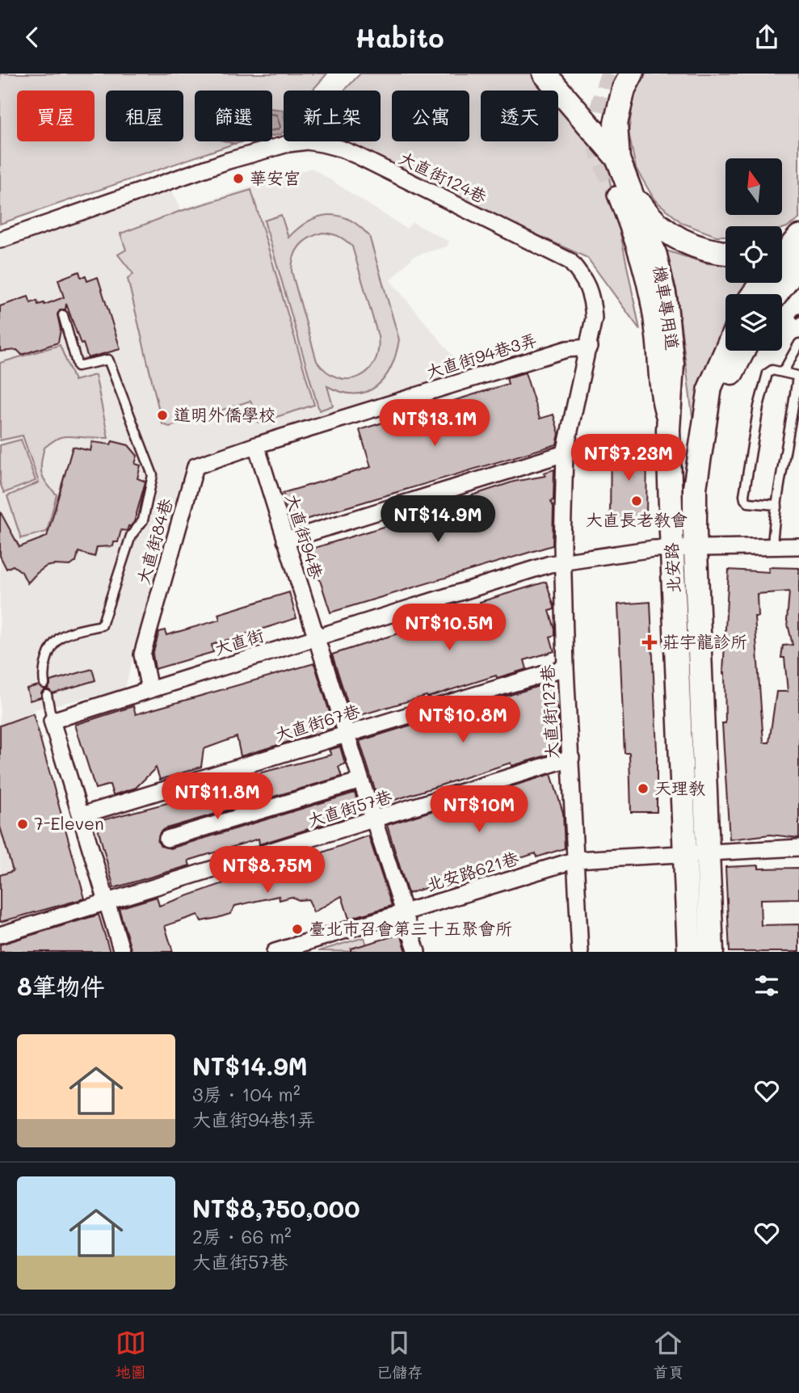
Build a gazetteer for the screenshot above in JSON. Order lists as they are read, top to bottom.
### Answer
{
  "streets": {
    "main road": ["北安路"],
    "street": [
      "大直街124巷",
      "大直街94巷3弄",
      "大直街94巷",
      "大直街84巷",
      "大直街",
      "大直街127巷",
      "大直街67巷",
      "大直街57巷",
      "北安路621巷"
    ]
  },
  "crossings": [
    ["大直街124巷", "大直街94巷3弄"],
    ["大直街124巷", "大直街"],
    ["大直街124巷", "大直街127巷"],
    ["大直街94巷3弄", "大直街94巷"],
    ["大直街94巷3弄", "大直街84巷"],
    ["大直街94巷", "大直街84巷"],
    ["大直街94巷", "大直街"],
    ["大直街94巷", "大直街67巷"],
    ["大直街94巷", "大直街57巷"],
    ["大直街94巷", "北安路621巷"],
    ["大直街84巷", "大直街"],
    ["北安路", "大直街"],
    ["北安路", "北安路621巷"],
    ["大直街", "大直街127巷"],
    ["大直街127巷", "大直街67巷"],
    ["大直街127巷", "大直街57巷"],
    ["大直街127巷", "北安路621巷"]
  ],
  "places": {
    "other": [
      "華安宮",
      "道明外僑學校",
      "大直長老教會",
      "天理教",
      "7-Eleven",
      "臺北市召會第三十五聚會所"
    ],
    "health": ["莊宇龍診所"]
  },
  "north": "top",
  "page": {
    "header": "Habito",
    "chip": [
      "買屋",
      "租屋",
      "篩選",
      "新上架",
      "公寓",
      "透天"
    ],
    "price": [
      "NT$13.1M",
      "NT$7.23M",
      "NT$14.9M",
      "NT$10.5M",
      "NT$10.8M",
      "NT$11.8M",
      "NT$10M",
      "NT$8.75M"
    ],
    "heading": "8筆物件",
    "list": [
      {
        "name": "NT$14.9M",
        "note": "3房 · 104 m² · 大直街94巷1弄"
      },
      {
        "name": "NT$8,750,000",
        "note": "2房 · 66 m² · 大直街57巷"
      }
    ],
    "tabs": ["地圖", "已儲存", "首頁"]
  }
}
